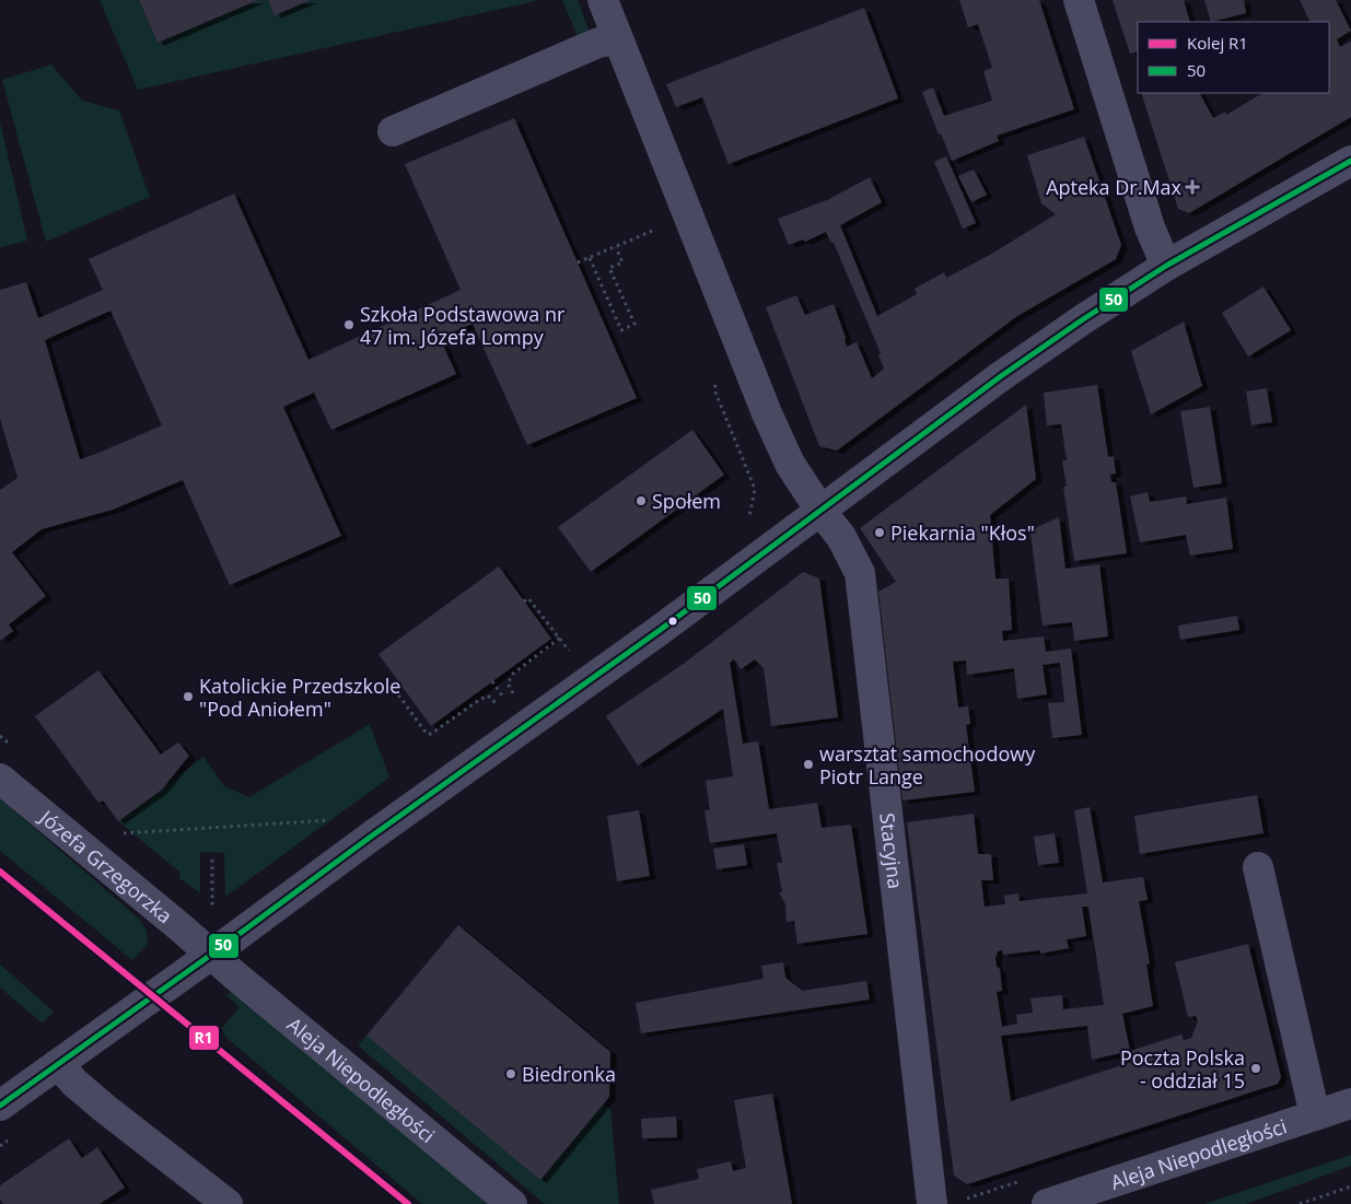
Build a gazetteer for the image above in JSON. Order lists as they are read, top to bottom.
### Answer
{
  "streets": {
    "street": ["Stacyjna", "Józefa Grzegorzka", "Aleja Niepodległości"]
  },
  "crossings": [
    ["Józefa Grzegorzka", "Aleja Niepodległości"]
  ],
  "places": {
    "health": ["Apteka Dr.Max"],
    "other": [
      "Szkoła Podstawowa nr 47 im. Józefa Lompy",
      "Społem",
      "Piekarnia \"Kłos\"",
      "Katolickie Przedszkole \"Pod Aniołem\"",
      "warsztat samochodowy Piotr Lange",
      "Poczta Polska - oddział 15",
      "Biedronka"
    ]
  },
  "lines": ["transit line 50", "rail line R1"],
  "legend": ["Kolej R1", "50"]
}
